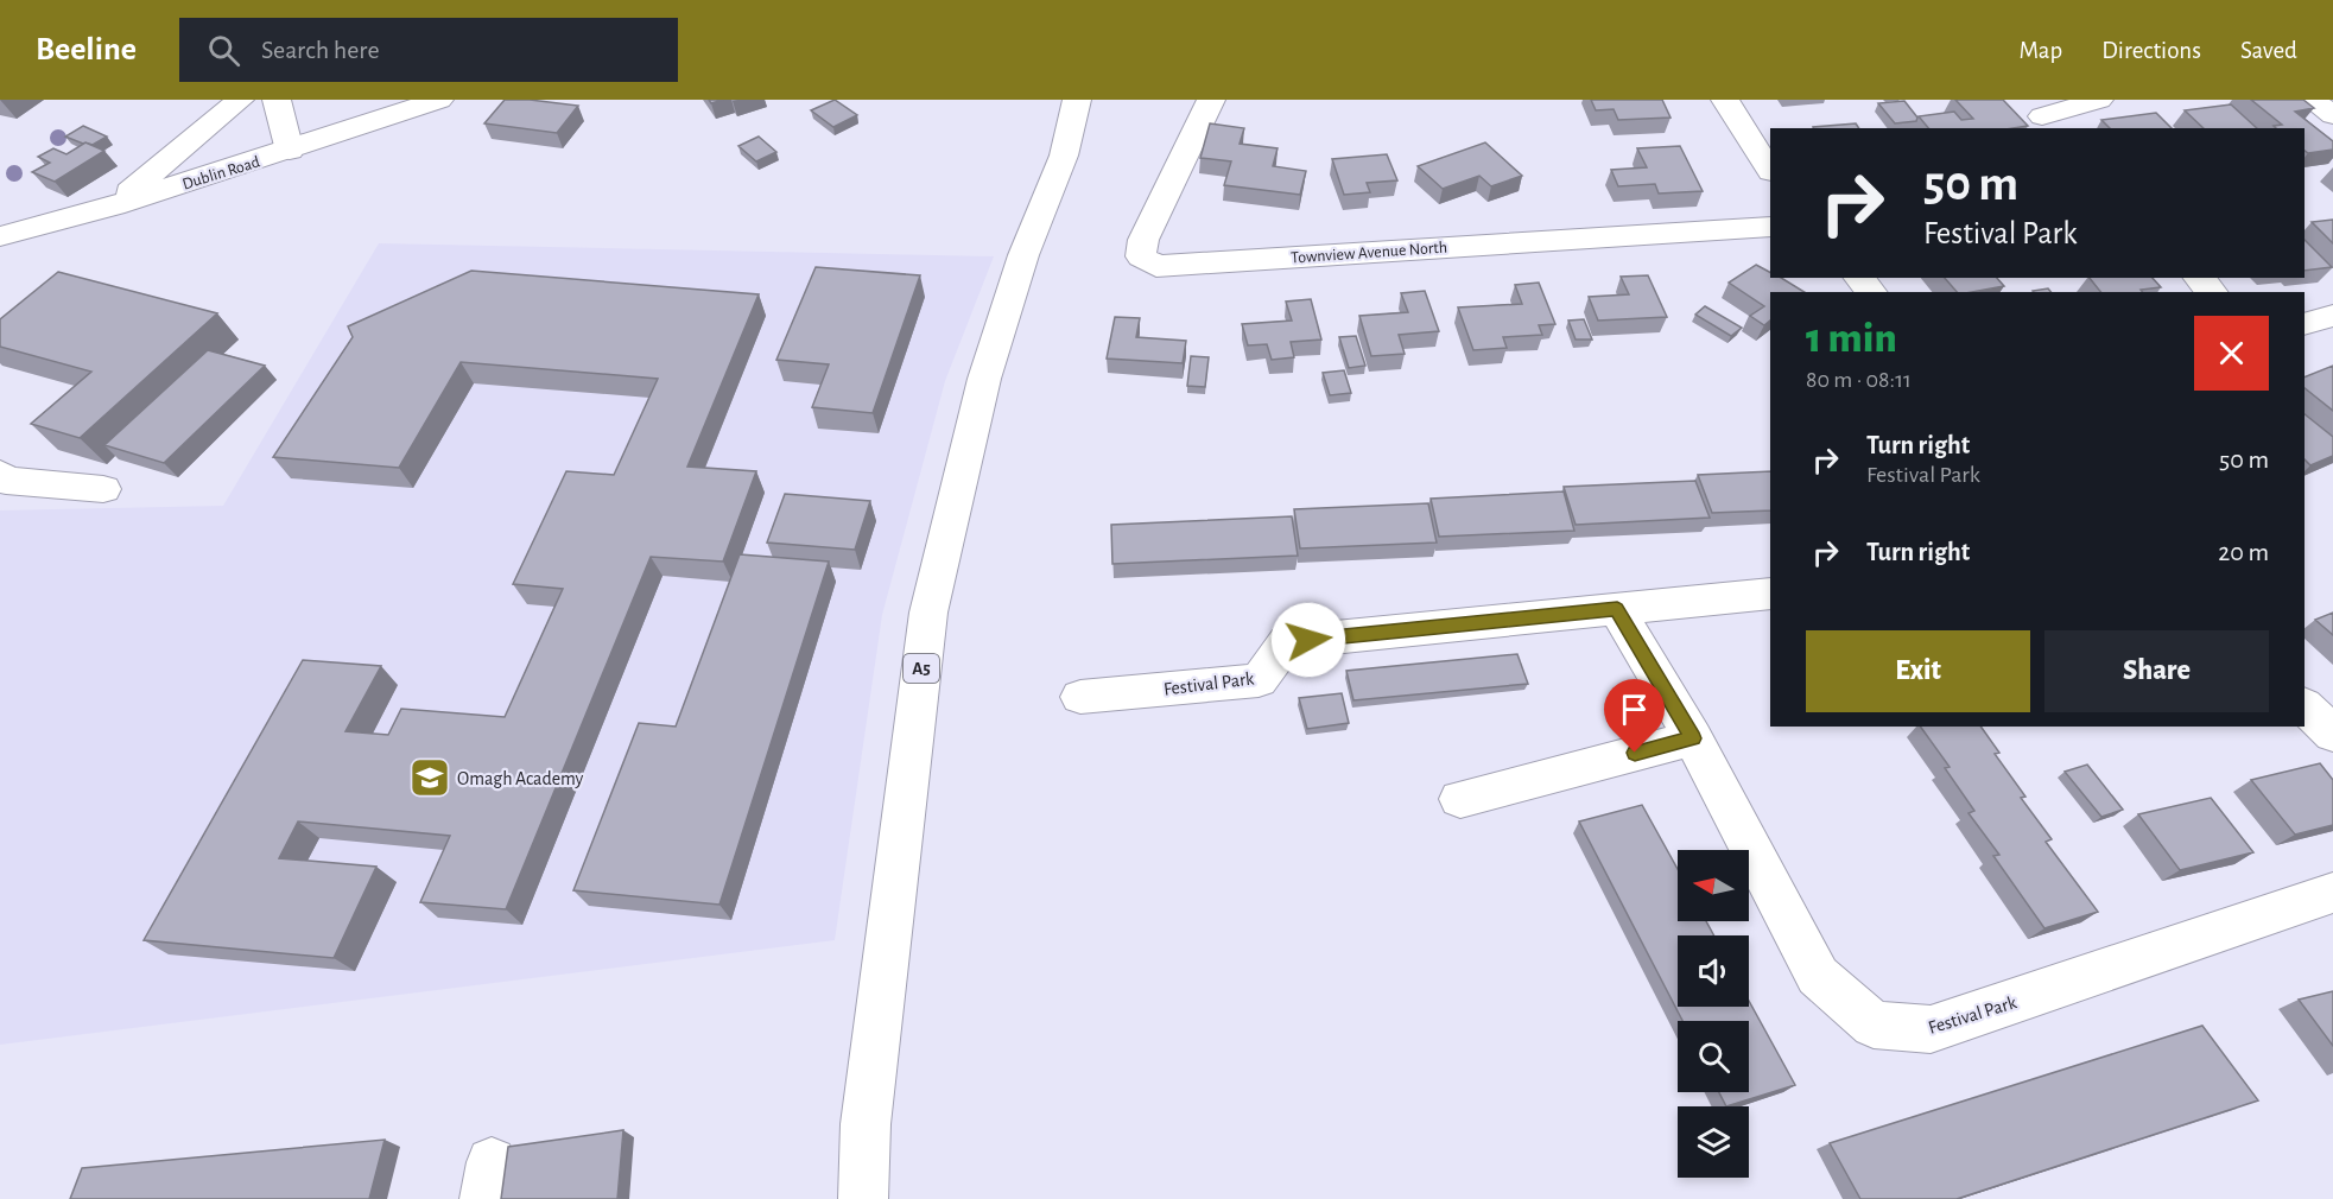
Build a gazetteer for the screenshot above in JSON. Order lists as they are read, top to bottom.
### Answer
{
  "streets": {
    "main road": [
      "Dublin Road",
      "Townview Avenue North",
      "A5",
      "Festival Park"
    ]
  },
  "places": {
    "school or university": ["Omagh Academy"]
  },
  "north": "left",
  "page": {
    "header": "Beeline",
    "search": "Search here",
    "nav": ["Map", "Directions", "Saved"],
    "turn": ["50 m", "Festival Park"],
    "heading": ["1 min", "80 m · 08:11"],
    "list": [
      {
        "name": "Turn right",
        "note": "Festival Park",
        "value": "50 m"
      },
      {
        "name": "Turn right",
        "value": "20 m"
      }
    ],
    "buttons": ["Exit", "Share"]
  }
}
